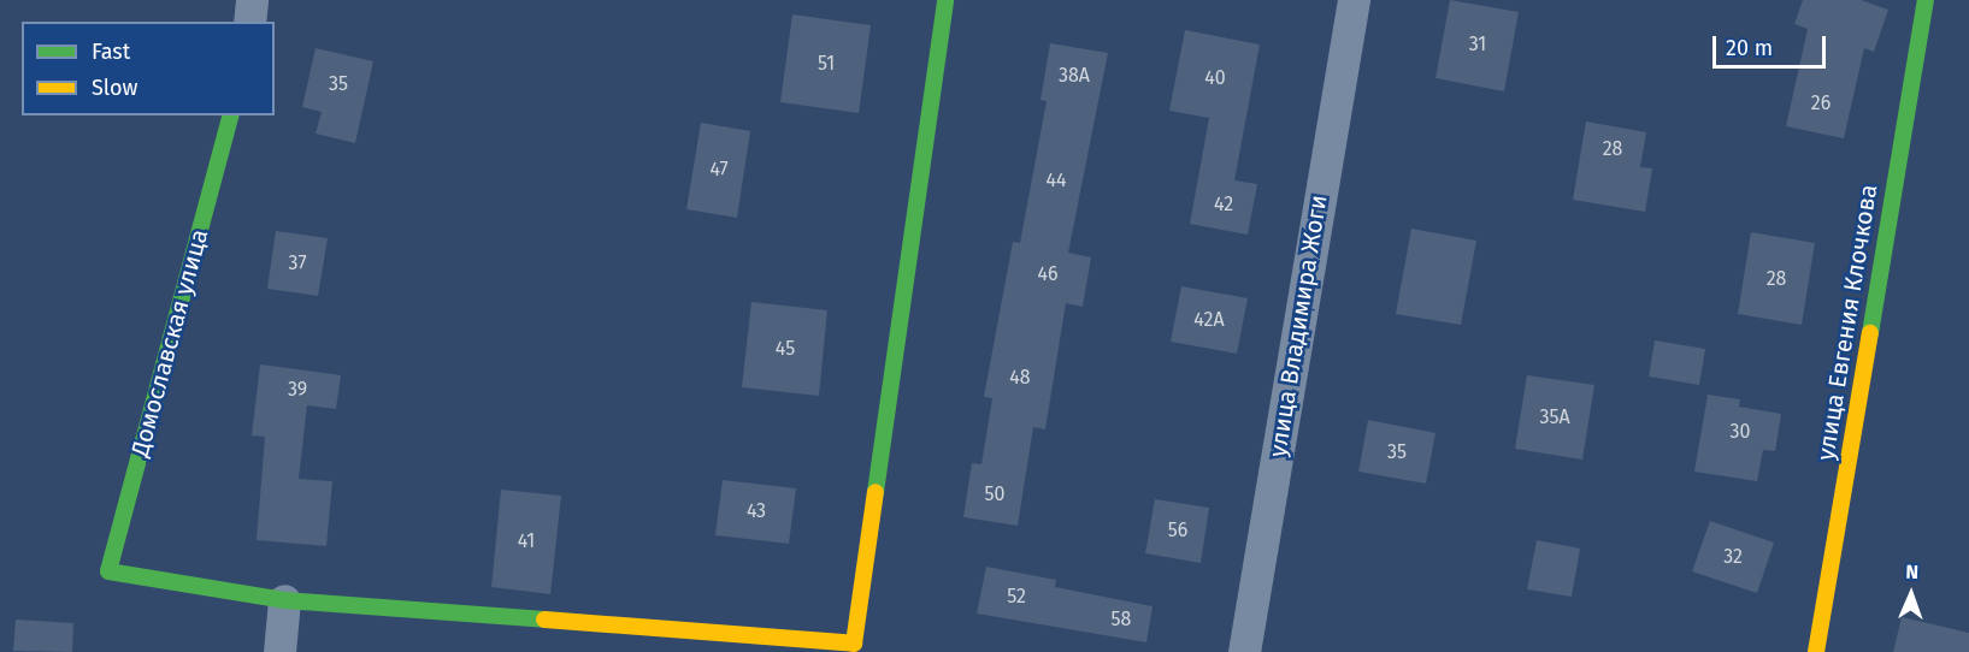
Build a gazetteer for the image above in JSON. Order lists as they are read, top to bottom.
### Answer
{
  "streets": {
    "street": ["улица Евгения Клочкова", "улица Владимира Жоги", "Домославская улица"]
  },
  "house_numbers": [
    "31",
    "51",
    "38А",
    "40",
    "35",
    "26",
    "28",
    "47",
    "44",
    "42",
    "37",
    "46",
    "28",
    "42А",
    "45",
    "48",
    "39",
    "35А",
    "30",
    "35",
    "50",
    "43",
    "56",
    "41",
    "32",
    "52",
    "58"
  ],
  "legend": ["Fast", "Slow"],
  "scale_bar": "20 m",
  "north": "top"
}
